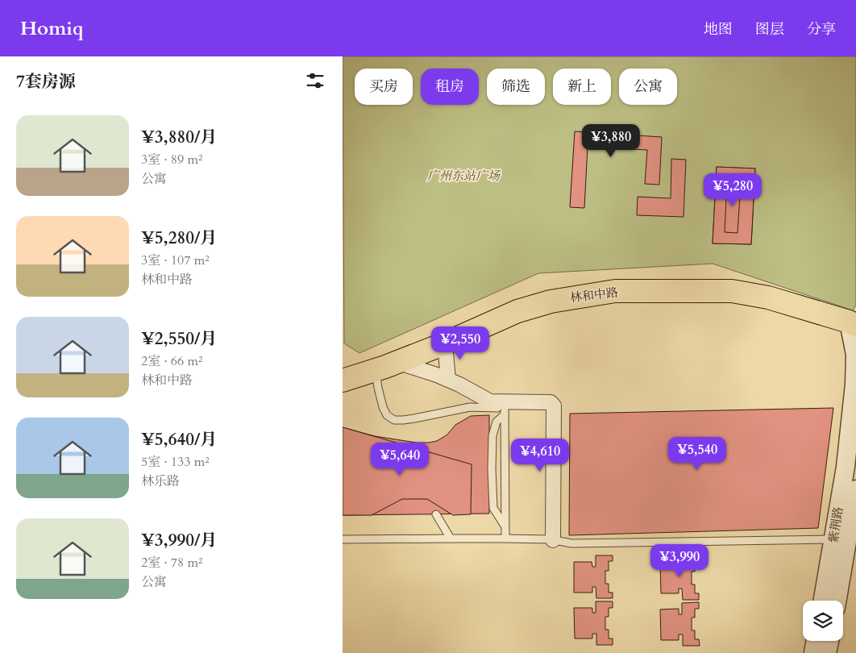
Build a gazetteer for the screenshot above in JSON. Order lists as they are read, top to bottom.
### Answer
{
  "streets": {
    "main road": ["林和中路"],
    "street": ["紫荆路"]
  },
  "crossings": [
    ["林和中路", "紫荆路"]
  ],
  "parks": ["广州东站广场"],
  "page": {
    "header": "Homiq",
    "nav": ["地图", "图层", "分享"],
    "heading": "7套房源",
    "chip": [
      "买房",
      "租房",
      "筛选",
      "新上",
      "公寓"
    ],
    "list": [
      {
        "name": "¥3,880/月",
        "note": "3室 · 89 m² · 公寓"
      },
      {
        "name": "¥5,280/月",
        "note": "3室 · 107 m² · 林和中路"
      },
      {
        "name": "¥2,550/月",
        "note": "2室 · 66 m² · 林和中路"
      },
      {
        "name": "¥5,640/月",
        "note": "5室 · 133 m² · 林乐路"
      },
      {
        "name": "¥3,990/月",
        "note": "2室 · 78 m² · 公寓"
      }
    ],
    "price": [
      "¥3,880",
      "¥5,280",
      "¥2,550",
      "¥5,540",
      "¥4,610",
      "¥5,640",
      "¥3,990"
    ]
  }
}
